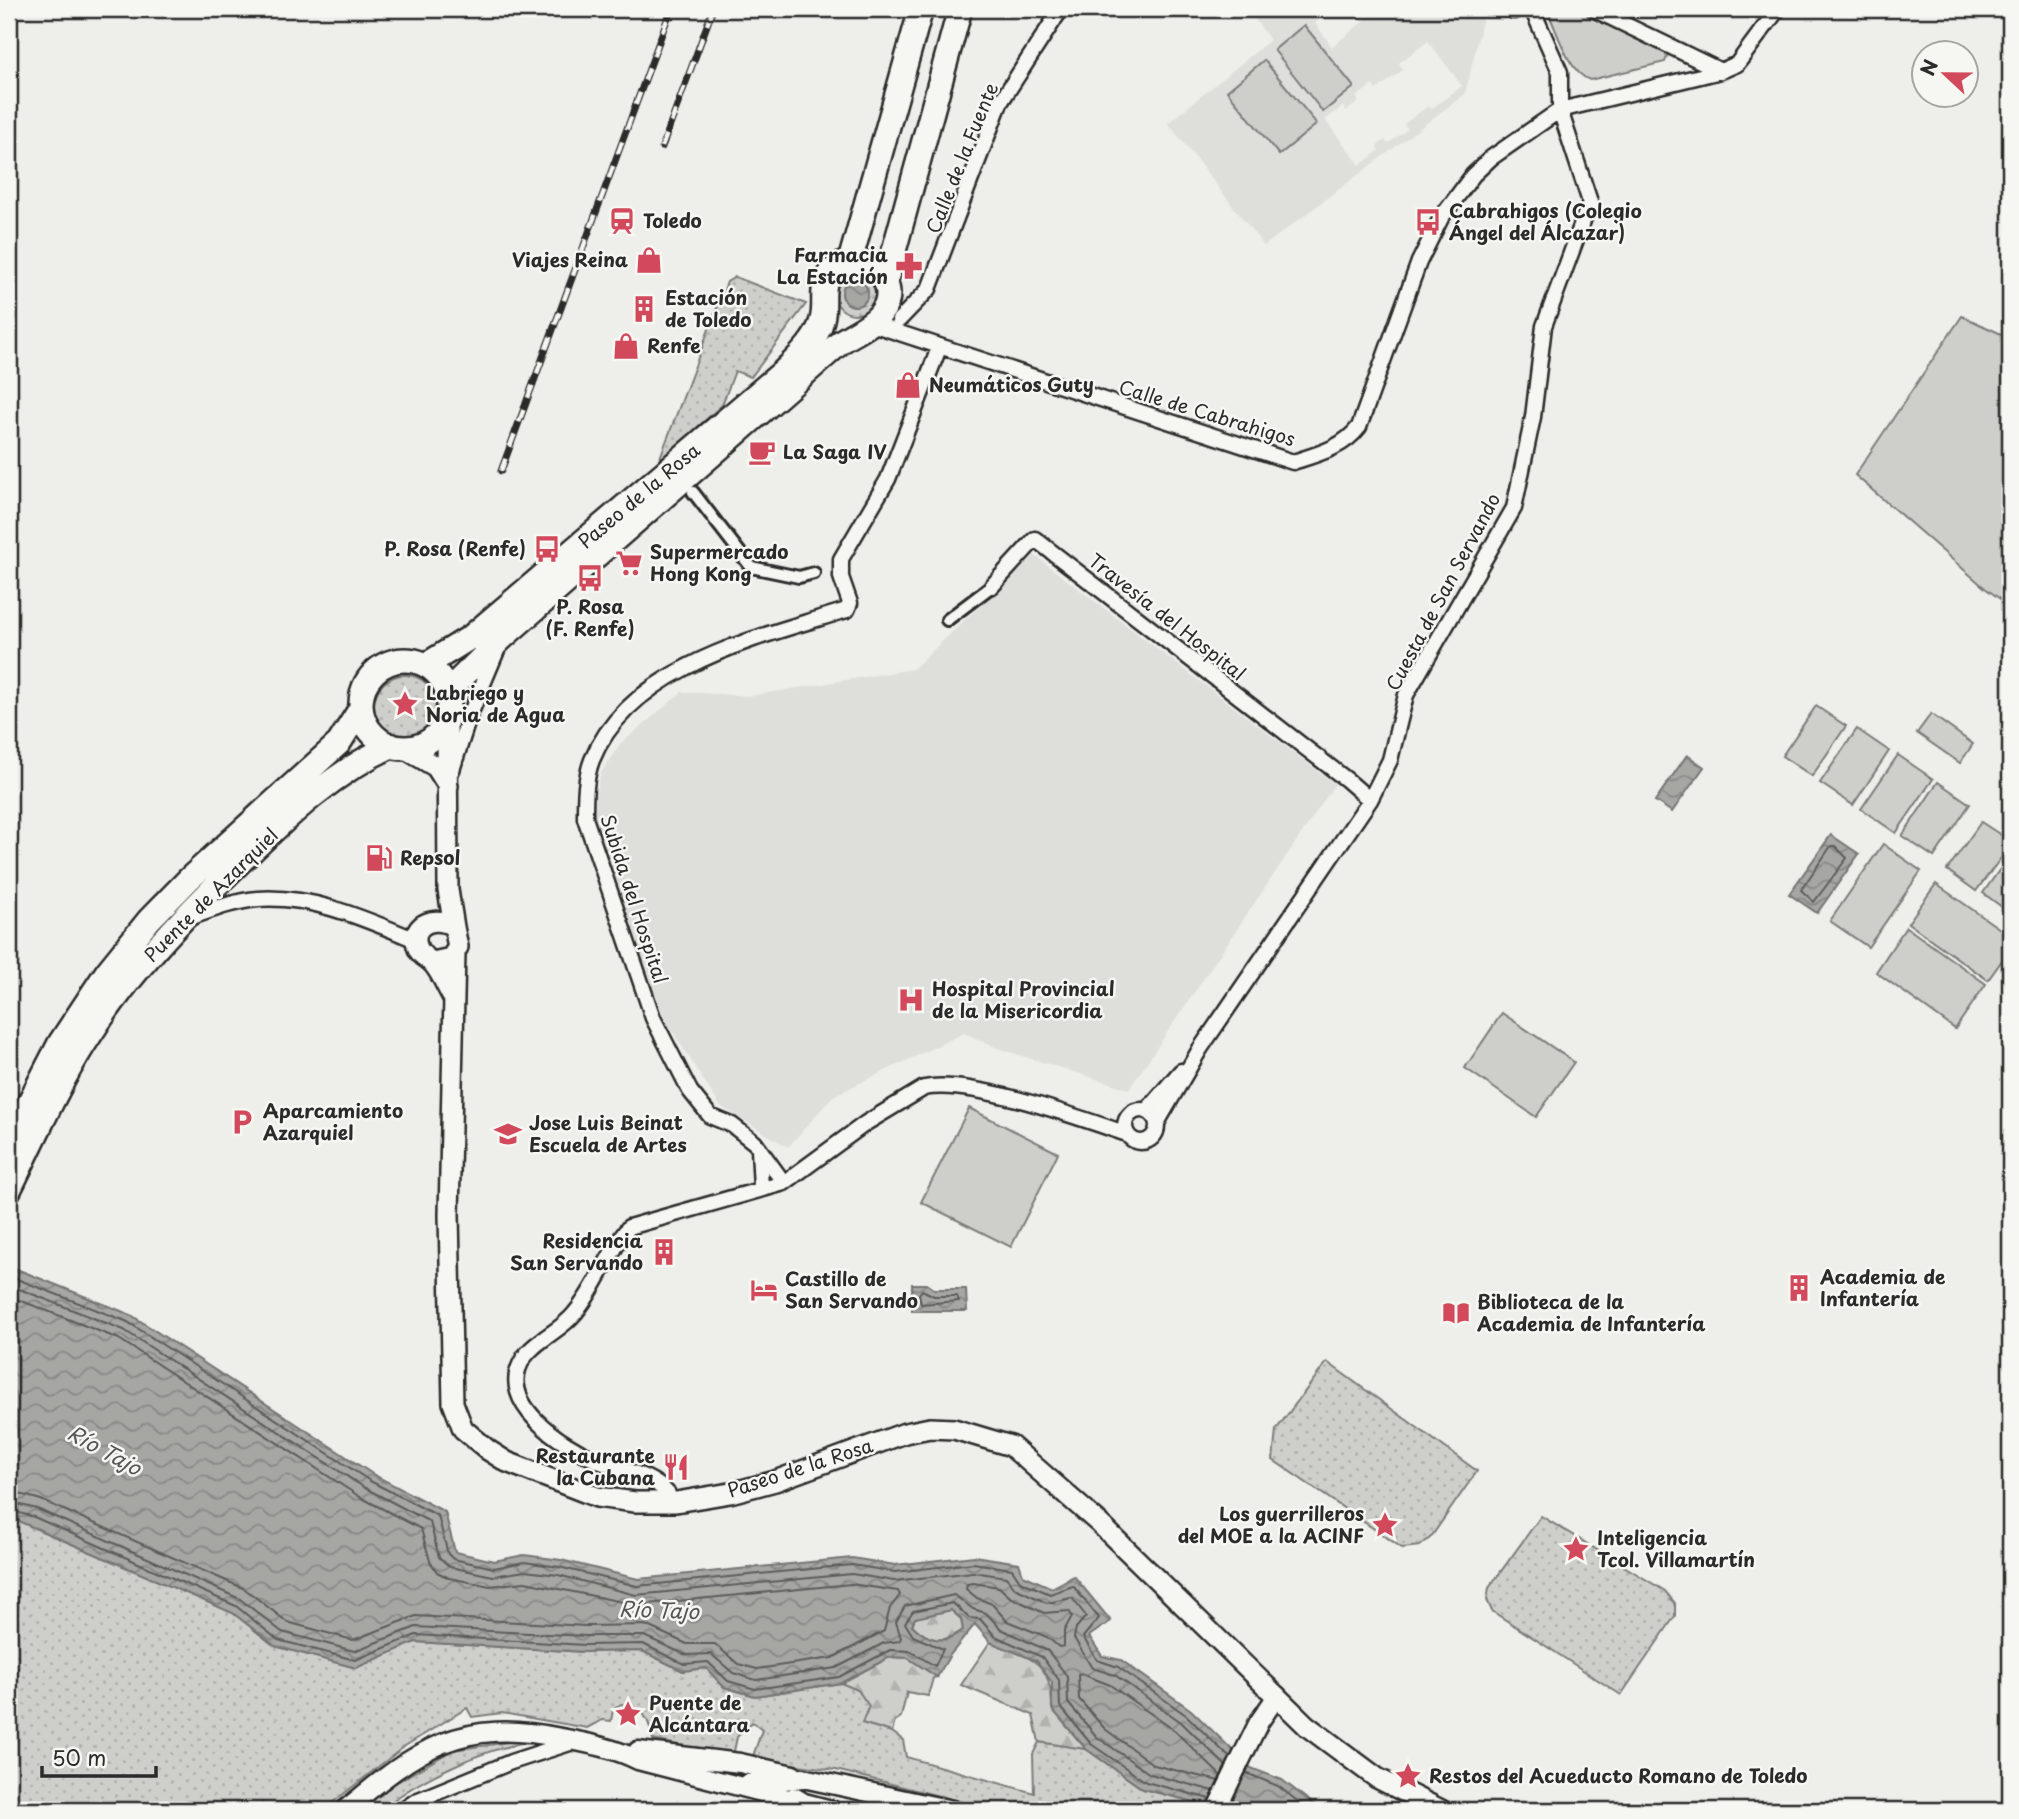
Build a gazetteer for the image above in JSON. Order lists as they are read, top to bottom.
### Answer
{
  "streets": {
    "main road": ["Paseo de la Rosa", "Puente de Azarquiel"],
    "street": [
      "Calle de la Fuente",
      "Calle de Cabrahigos",
      "Cuesta de San Servando",
      "Travesía del Hospital",
      "Subida del Hospital"
    ]
  },
  "crossings": [
    ["Calle de la Fuente", "Calle de Cabrahigos"],
    ["Calle de la Fuente", "Paseo de la Rosa"],
    ["Calle de Cabrahigos", "Paseo de la Rosa"],
    ["Calle de Cabrahigos", "Cuesta de San Servando"],
    ["Calle de Cabrahigos", "Subida del Hospital"],
    ["Paseo de la Rosa", "Puente de Azarquiel"],
    ["Cuesta de San Servando", "Travesía del Hospital"]
  ],
  "water": ["Río Tajo"],
  "places": {
    "station": ["Toledo"],
    "bus stop": ["Cabrahigos (Colegio Ángel del Álcazar)", "P. Rosa (Renfe)", "P. Rosa (F. Renfe)"],
    "shop": ["Viajes Reina", "Renfe", "Neumáticos Guty"],
    "pharmacy": ["Farmacia La Estación"],
    "building": ["Estación de Toledo", "Residencia San Servando", "Academia de Infantería"],
    "cafe": ["La Saga IV"],
    "supermarket": ["Supermercado Hong Kong"],
    "place": [
      "Labriego y Noria de Agua",
      "Los guerrilleros del MOE a la ACINF",
      "Inteligencia Tcol. Villamartín",
      "Puente de Alcántara",
      "Restos del Acueducto Romano de Toledo"
    ],
    "fuel station": ["Repsol"],
    "hospital": ["Hospital Provincial de la Misericordia"],
    "parking": ["Aparcamiento Azarquiel"],
    "school or university": ["Jose Luis Beinat Escuela de Artes"],
    "hotel": ["Castillo de San Servando"],
    "library": ["Biblioteca de la Academia de Infantería"],
    "restaurant": ["Restaurante la Cubana"]
  },
  "scale_bar": "50 m",
  "north": "left"
}
